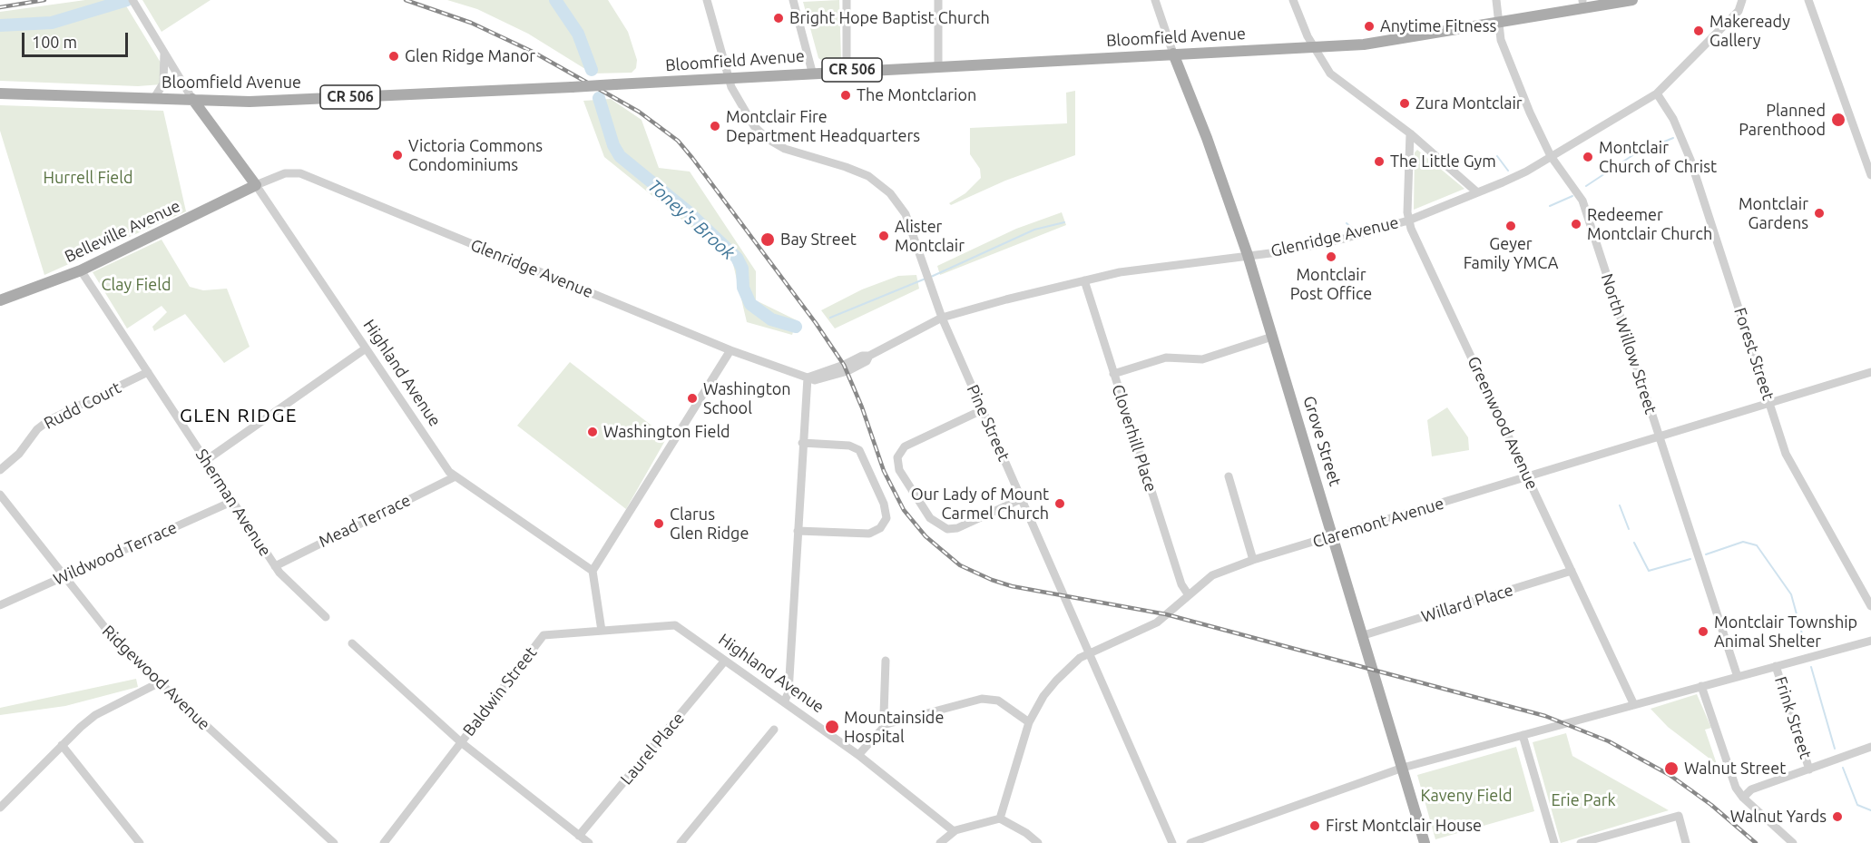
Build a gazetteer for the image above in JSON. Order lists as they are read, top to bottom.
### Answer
{
  "streets": {
    "main road": [
      "Bloomfield Avenue",
      "CR 506",
      "Belleville Avenue",
      "Highland Avenue",
      "Grove Street"
    ],
    "street": [
      "Glenridge Avenue",
      "North Willow Street",
      "Forest Street",
      "Rudd Court",
      "Pine Street",
      "Greenwood Avenue",
      "Cloverhill Place",
      "Sherman Avenue",
      "Mead Terrace",
      "Claremont Avenue",
      "Wildwood Terrace",
      "Willard Place",
      "Ridgewood Avenue",
      "Baldwin Street",
      "Frink Street",
      "Laurel Place"
    ]
  },
  "crossings": [
    ["Bloomfield Avenue", "North Willow Street"],
    ["Bloomfield Avenue", "Highland Avenue"],
    ["Bloomfield Avenue", "Pine Street"],
    ["Bloomfield Avenue", "Grove Street"],
    ["Belleville Avenue", "Glenridge Avenue"],
    ["Belleville Avenue", "Highland Avenue"],
    ["Belleville Avenue", "Sherman Avenue"],
    ["Glenridge Avenue", "North Willow Street"],
    ["Glenridge Avenue", "Forest Street"],
    ["Glenridge Avenue", "Highland Avenue"],
    ["Glenridge Avenue", "Pine Street"],
    ["Glenridge Avenue", "Greenwood Avenue"],
    ["Glenridge Avenue", "Cloverhill Place"],
    ["Glenridge Avenue", "Grove Street"],
    ["North Willow Street", "Claremont Avenue"],
    ["Forest Street", "Claremont Avenue"],
    ["Highland Avenue", "Mead Terrace"],
    ["Highland Avenue", "Baldwin Street"],
    ["Highland Avenue", "Laurel Place"],
    ["Rudd Court", "Sherman Avenue"],
    ["Pine Street", "Claremont Avenue"],
    ["Greenwood Avenue", "Claremont Avenue"],
    ["Greenwood Avenue", "Willard Place"],
    ["Cloverhill Place", "Claremont Avenue"],
    ["Grove Street", "Claremont Avenue"],
    ["Grove Street", "Willard Place"],
    ["Sherman Avenue", "Mead Terrace"],
    ["Sherman Avenue", "Wildwood Terrace"],
    ["Wildwood Terrace", "Ridgewood Avenue"]
  ],
  "districts": ["GLEN RIDGE"],
  "water": ["Toney's Brook"],
  "parks": [
    "Hurrell Field",
    "Clay Field",
    "Kaveny Field",
    "Erie Park"
  ],
  "places": [
    "Bright Hope Baptist Church",
    "Anytime Fitness",
    "Makeready Gallery",
    "Glen Ridge Manor",
    "The Montclarion",
    "Zura Montclair",
    "Planned Parenthood",
    "Montclair Fire Department Headquarters",
    "Victoria Commons Condominiums",
    "Montclair Church of Christ",
    "The Little Gym",
    "Montclair Gardens",
    "Redeemer Montclair Church",
    "Geyer Family YMCA",
    "Alister Montclair",
    "Bay Street",
    "Montclair Post Office",
    "Washington School",
    "Washington Field",
    "Our Lady of Mount Carmel Church",
    "Clarus Glen Ridge",
    "Montclair Township Animal Shelter",
    "Mountainside Hospital",
    "Walnut Street",
    "Walnut Yards",
    "First Montclair House"
  ],
  "scale_bar": "100 m"
}
